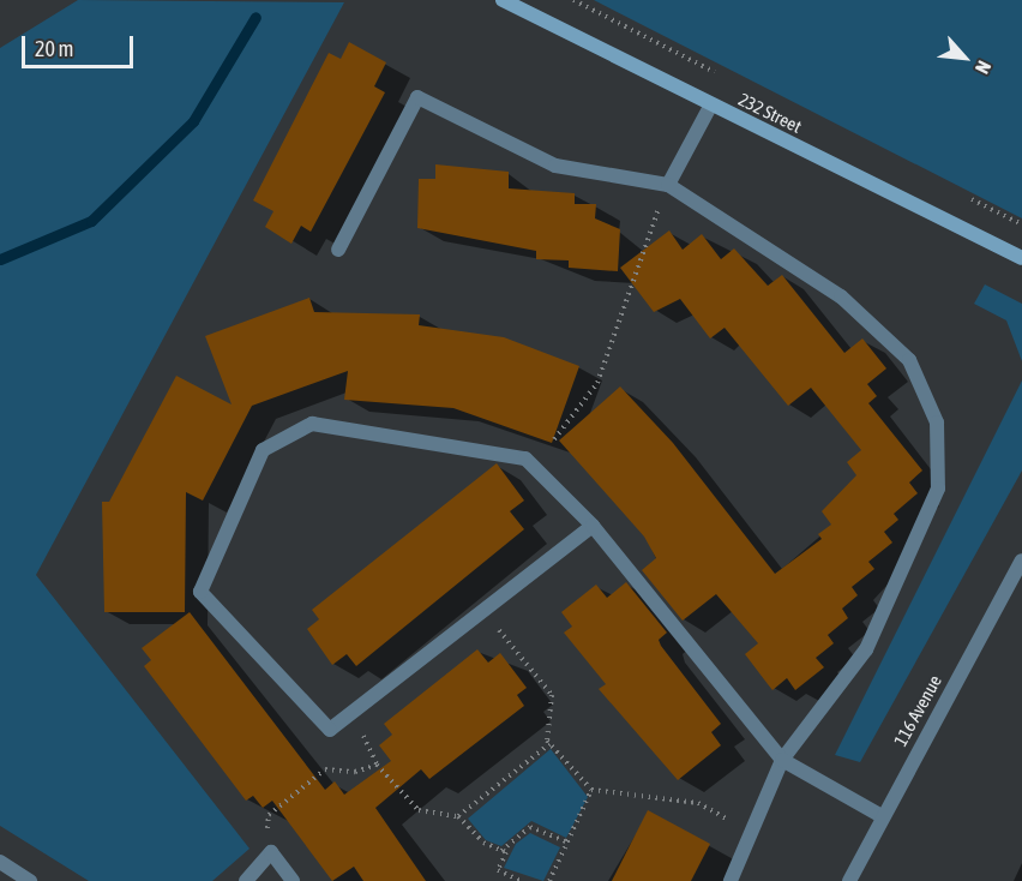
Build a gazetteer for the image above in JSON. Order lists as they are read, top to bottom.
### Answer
{
  "streets": {
    "main road": ["232 Street"],
    "street": ["116 Avenue"]
  },
  "scale_bar": "20 m",
  "north": "bottom right"
}
